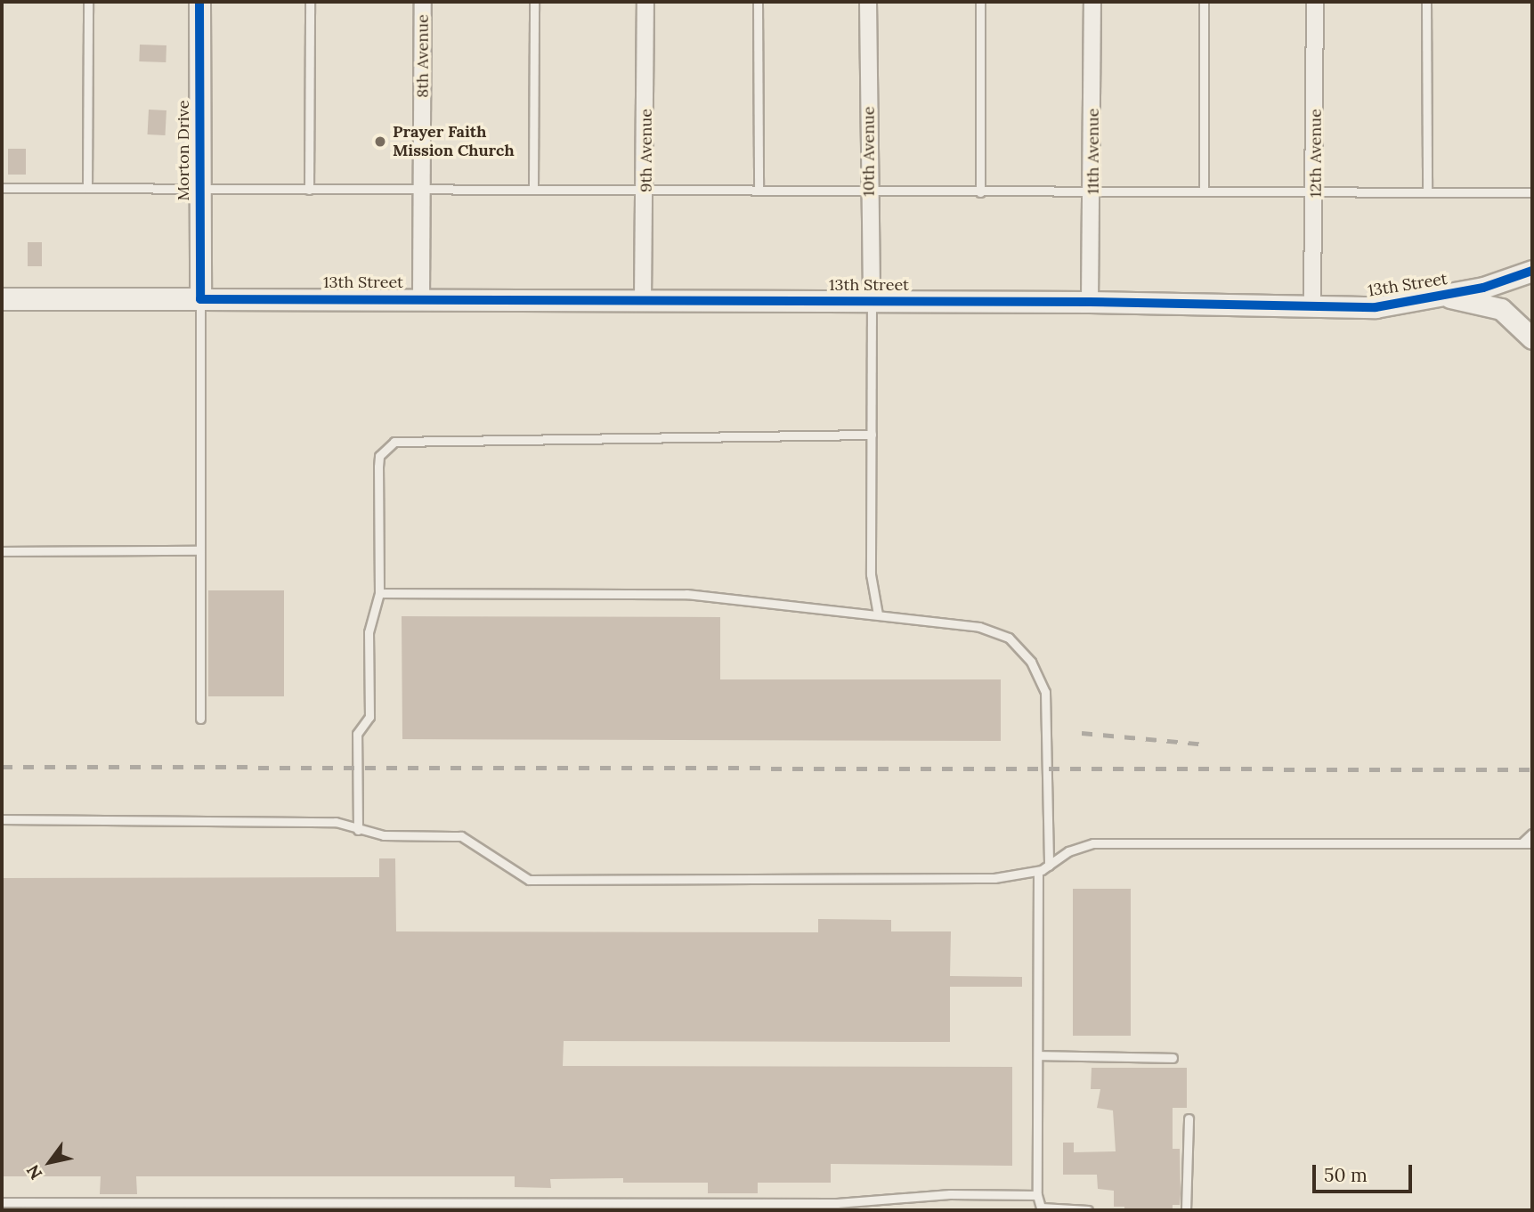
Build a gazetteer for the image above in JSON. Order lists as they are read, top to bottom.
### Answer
{
  "streets": {
    "main road": ["13th Street"],
    "street": [
      "8th Avenue",
      "Morton Drive",
      "9th Avenue",
      "10th Avenue",
      "11th Avenue",
      "12th Avenue"
    ]
  },
  "crossings": [
    ["8th Avenue", "13th Street"],
    ["Morton Drive", "13th Street"],
    ["9th Avenue", "13th Street"],
    ["10th Avenue", "13th Street"],
    ["11th Avenue", "13th Street"],
    ["12th Avenue", "13th Street"]
  ],
  "places": ["Prayer Faith Mission Church"],
  "scale_bar": "50 m",
  "north": "bottom left"
}
